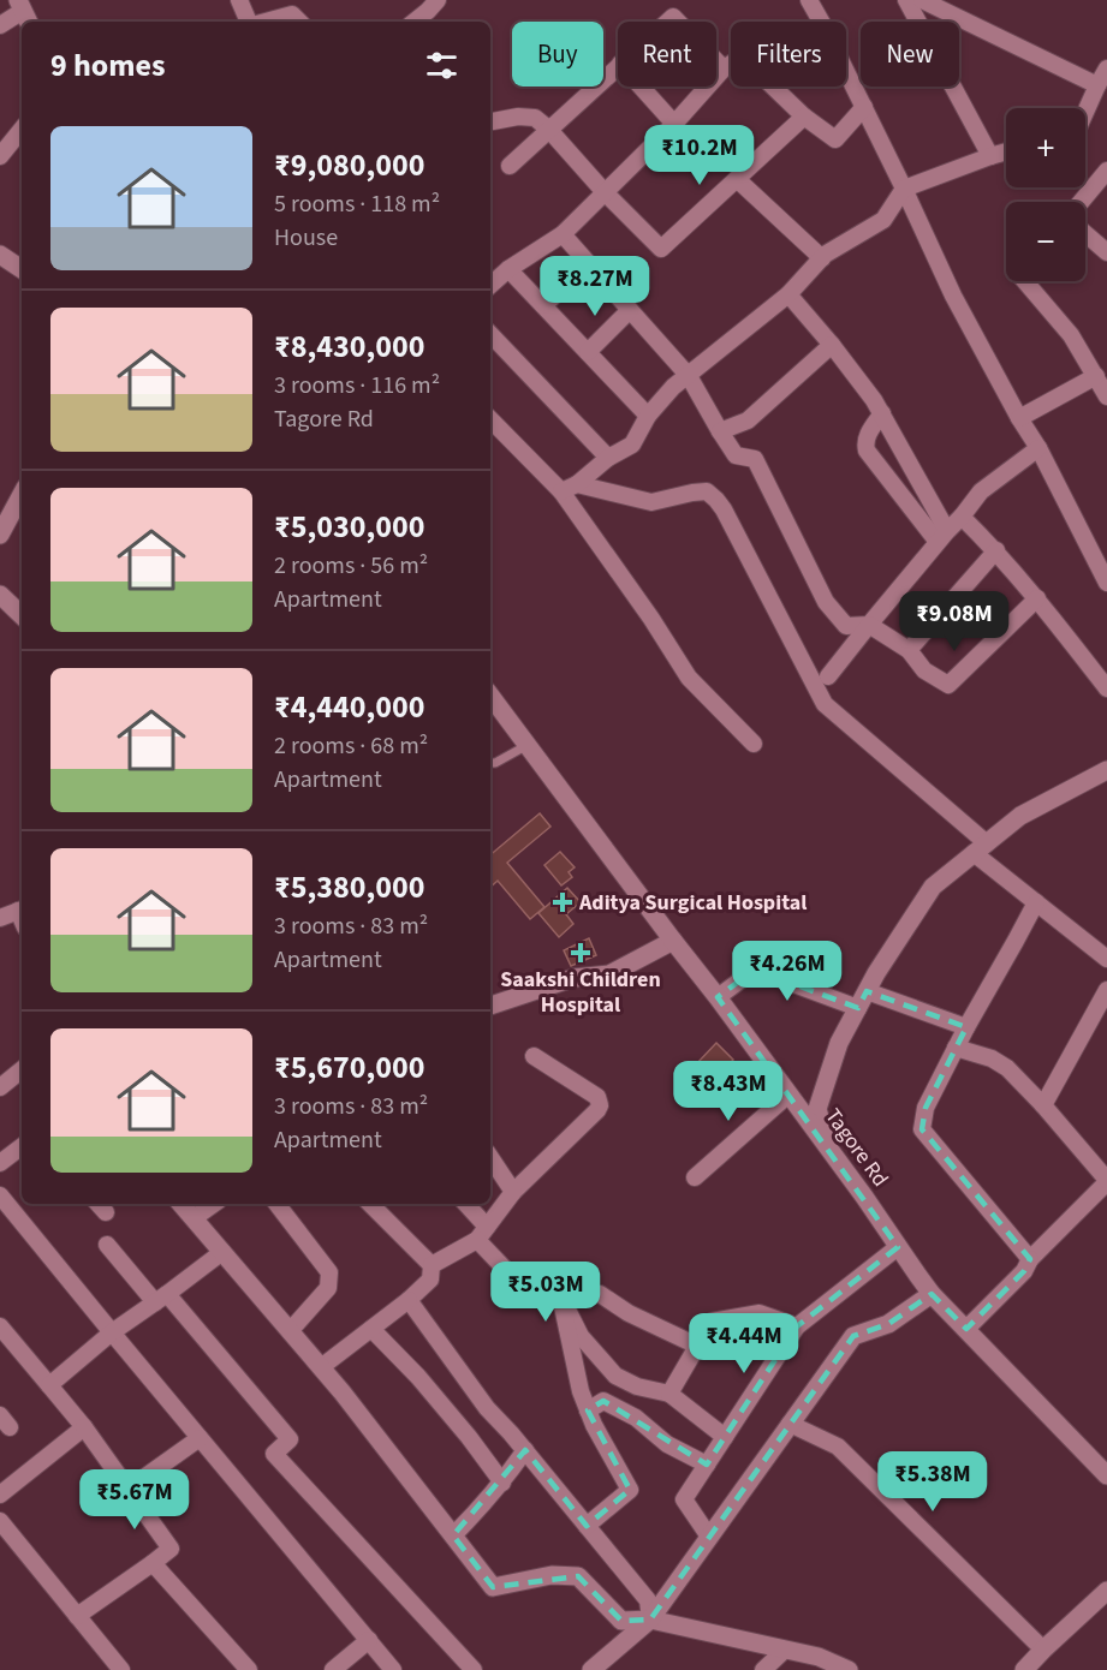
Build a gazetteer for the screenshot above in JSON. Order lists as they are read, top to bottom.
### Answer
{
  "streets": {
    "street": ["Tagore Rd"]
  },
  "places": {
    "health": ["Aditya Surgical Hospital", "Saakshi Children Hospital"]
  },
  "page": {
    "chip": [
      "Buy",
      "Rent",
      "Filters",
      "New"
    ],
    "heading": "9 homes",
    "map_buttons": ["+", "−"],
    "list": [
      {
        "name": "₹9,080,000",
        "note": "5 rooms · 118 m² · House"
      },
      {
        "name": "₹8,430,000",
        "note": "3 rooms · 116 m² · Tagore Rd"
      },
      {
        "name": "₹5,030,000",
        "note": "2 rooms · 56 m² · Apartment"
      },
      {
        "name": "₹4,440,000",
        "note": "2 rooms · 68 m² · Apartment"
      },
      {
        "name": "₹5,380,000",
        "note": "3 rooms · 83 m² · Apartment"
      },
      {
        "name": "₹5,670,000",
        "note": "3 rooms · 83 m² · Apartment"
      }
    ],
    "price": [
      "₹10.2M",
      "₹8.27M",
      "₹9.08M",
      "₹4.26M",
      "₹8.43M",
      "₹5.03M",
      "₹4.44M",
      "₹5.38M",
      "₹5.67M"
    ]
  }
}
